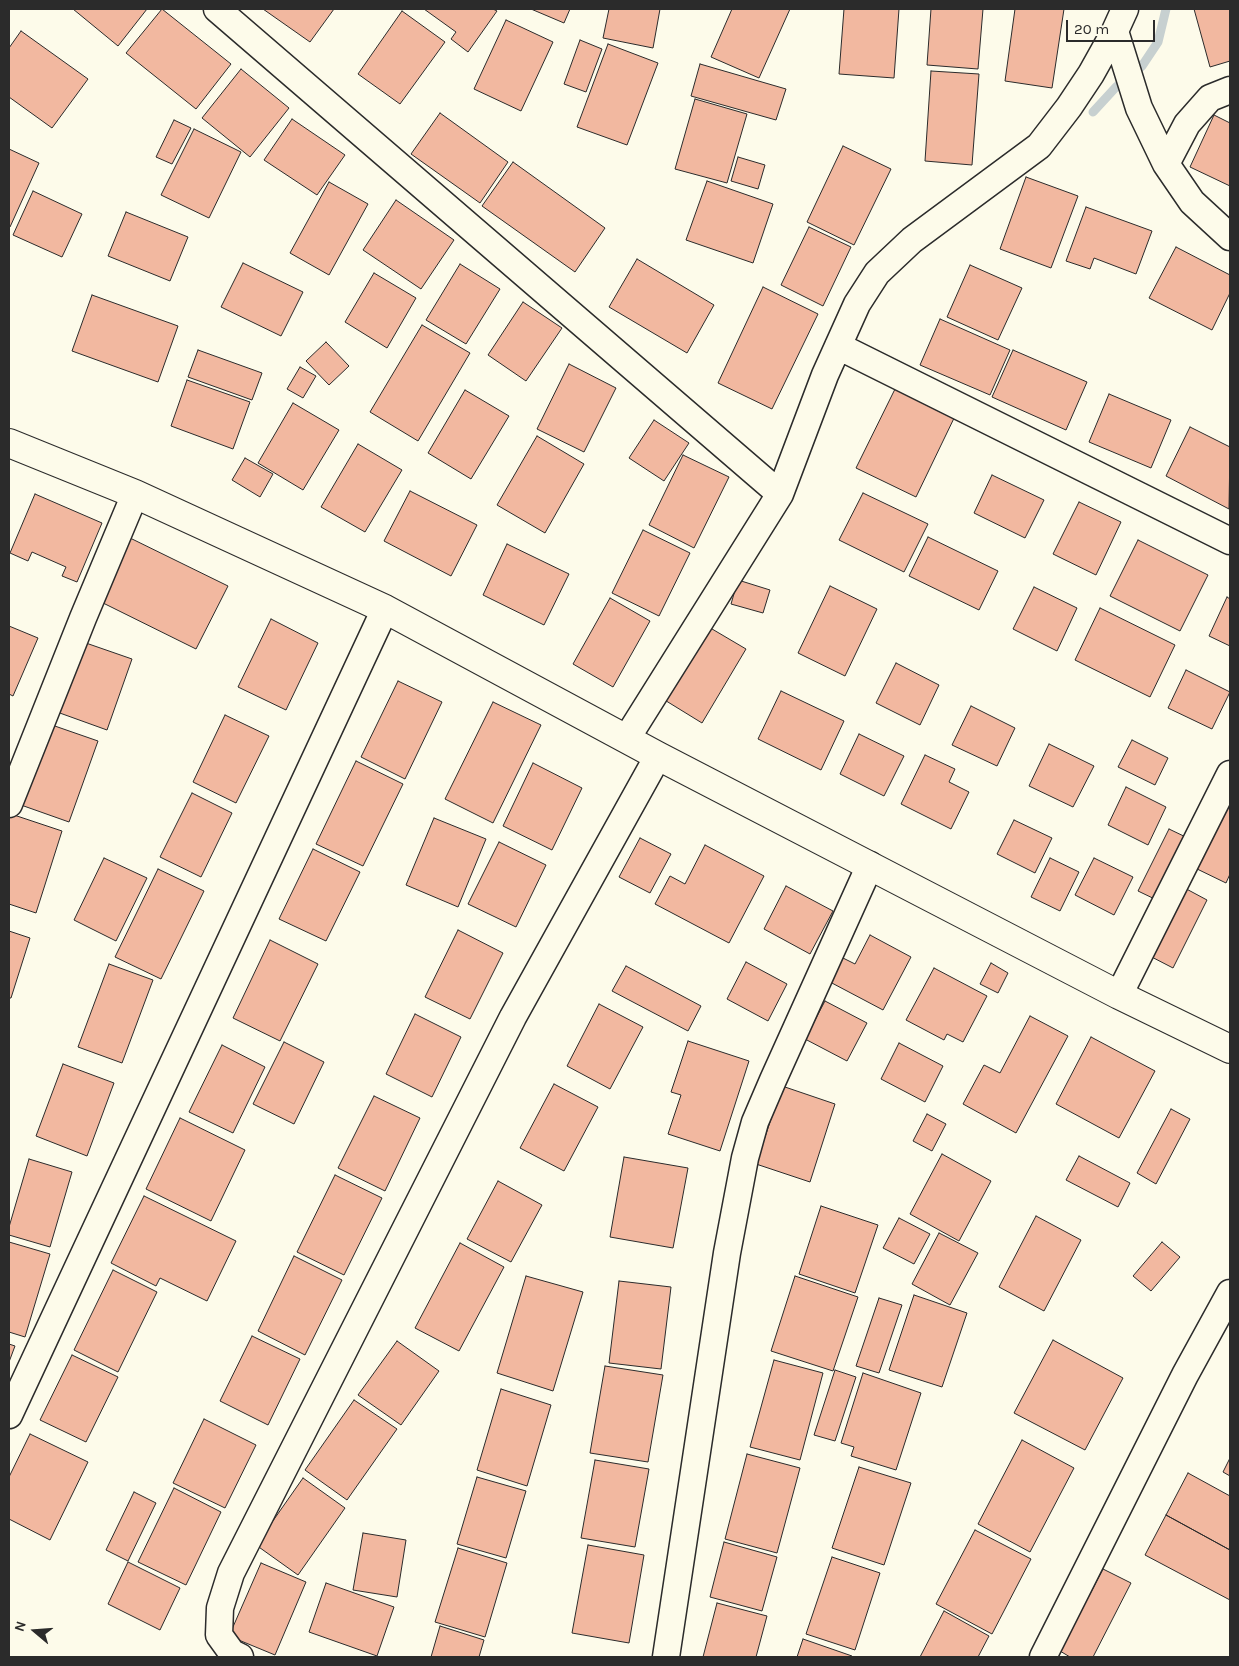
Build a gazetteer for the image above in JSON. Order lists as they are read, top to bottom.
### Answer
{
  "scale_bar": "20 m",
  "north": "left"
}
